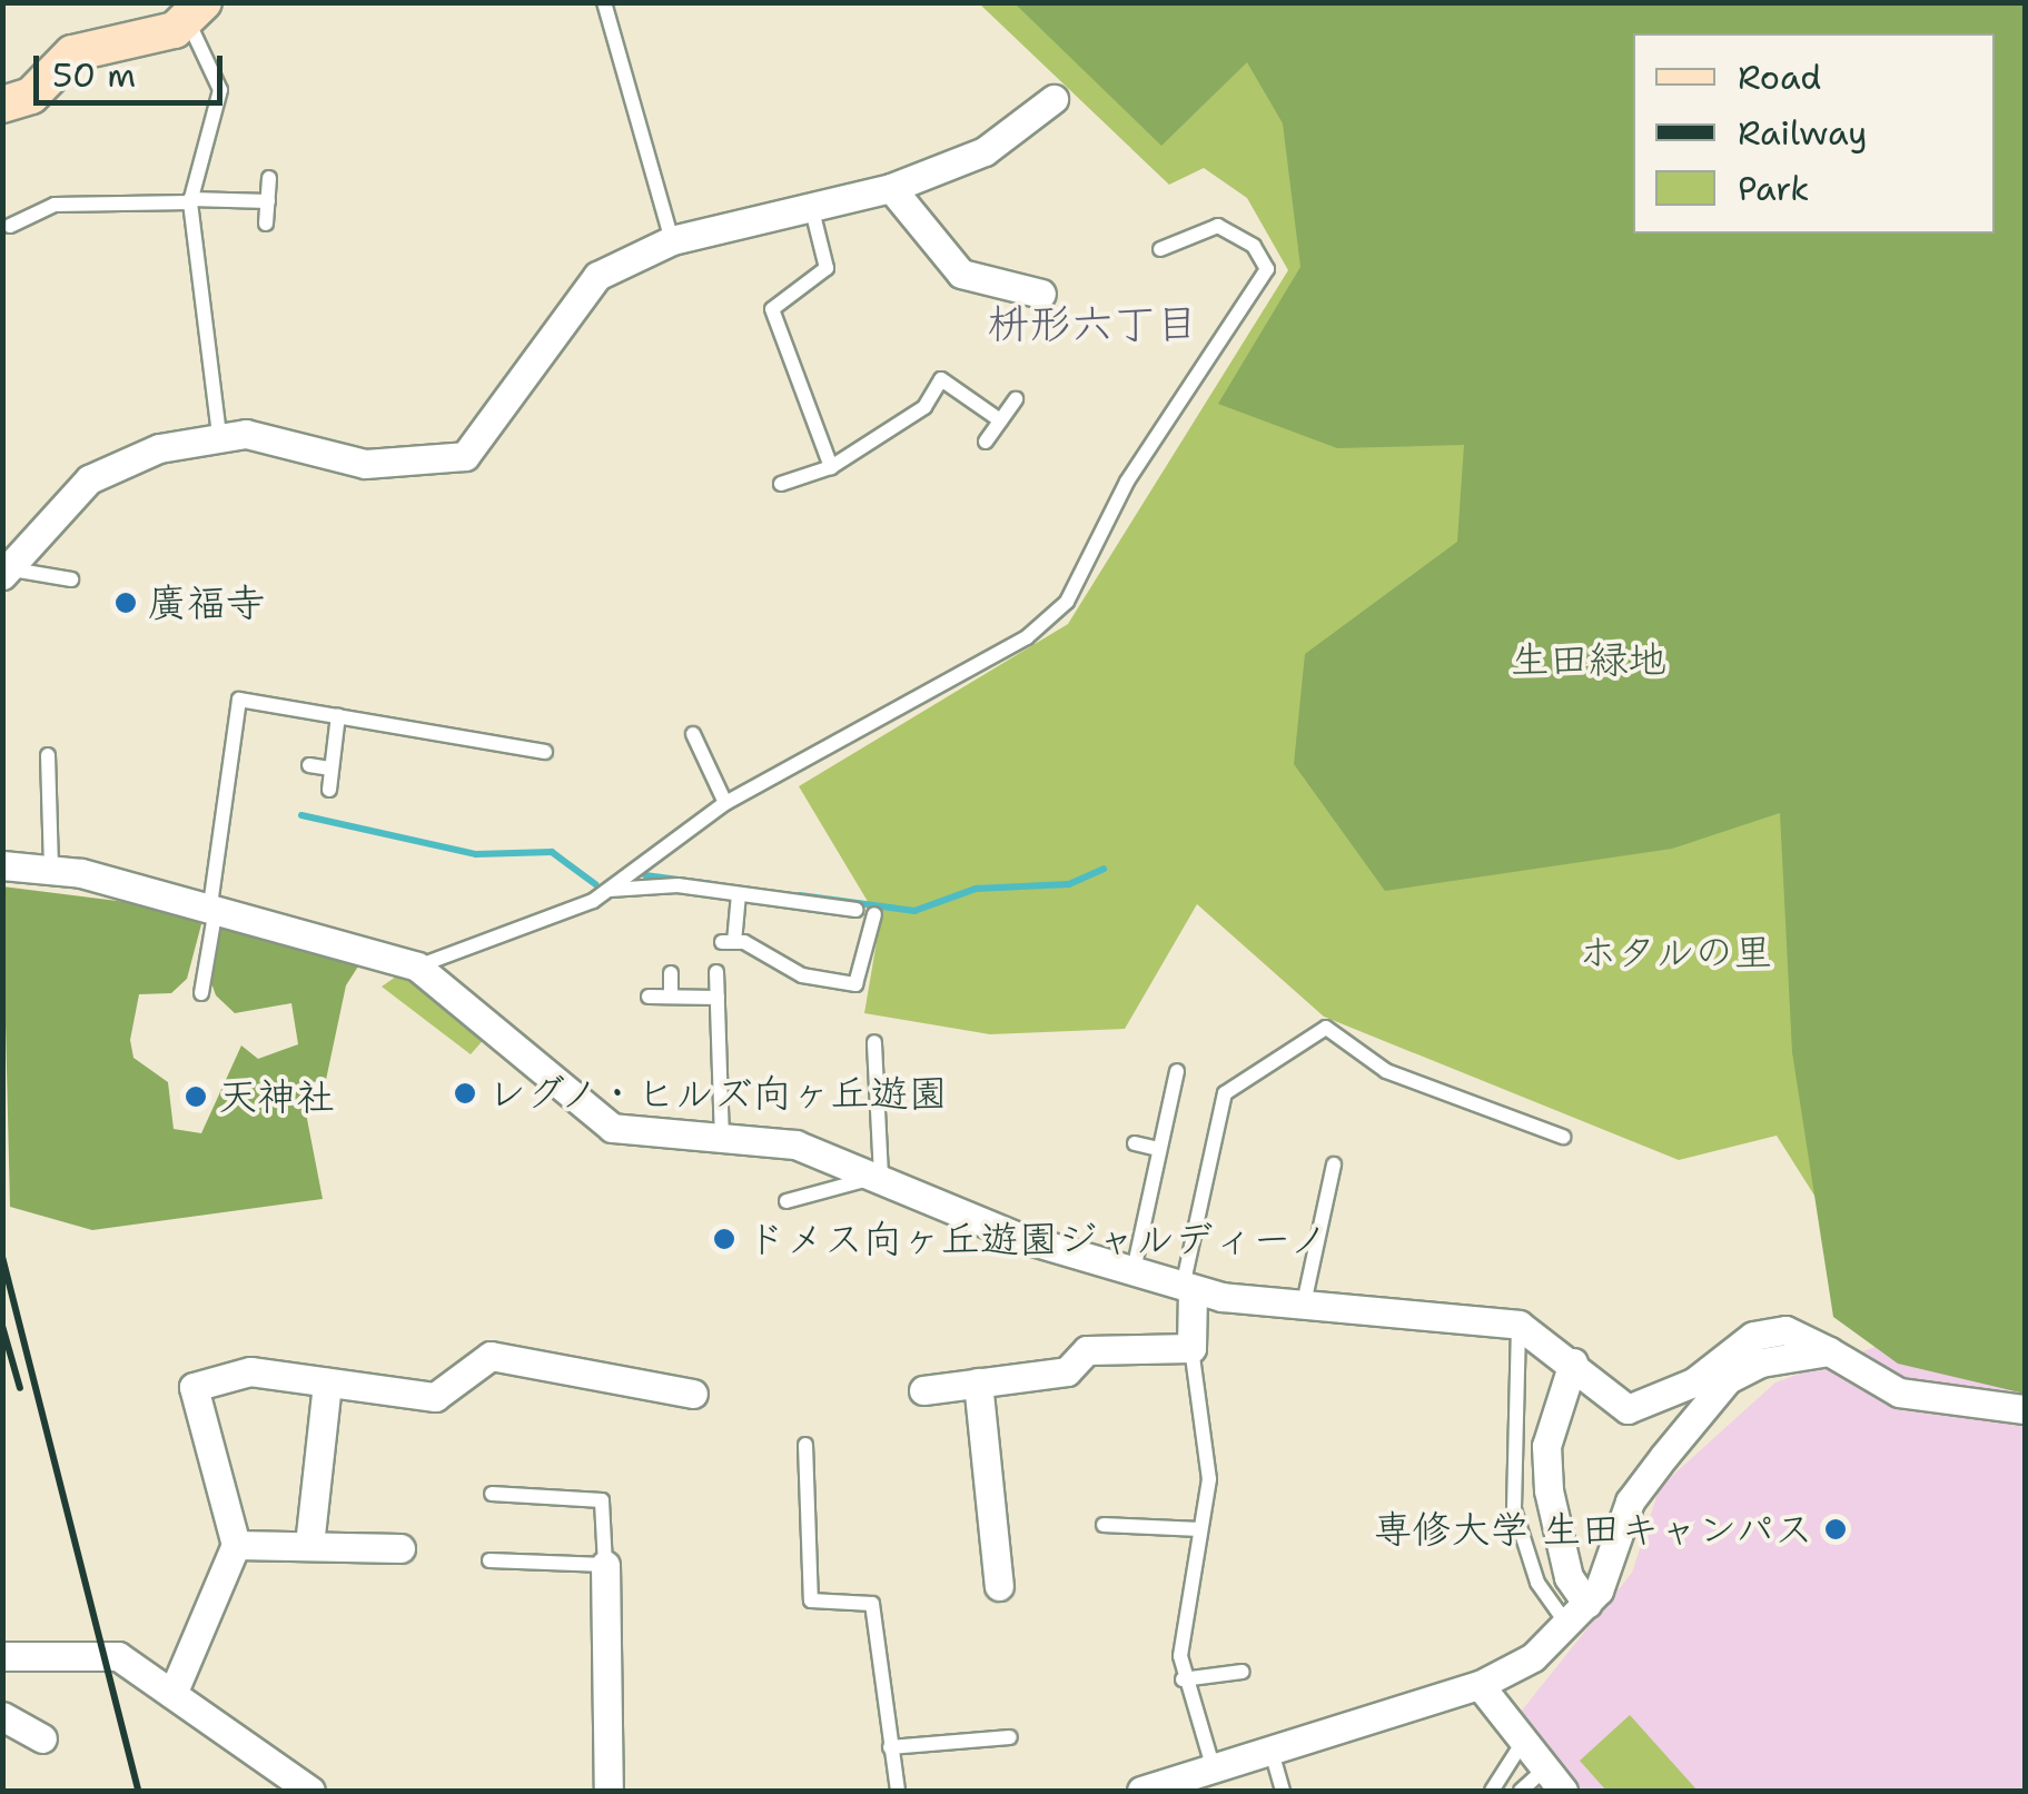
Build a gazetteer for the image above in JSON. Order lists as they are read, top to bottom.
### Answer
{
  "districts": ["枡形六丁目"],
  "parks": ["生田緑地", "ホタルの里"],
  "places": [
    "廣福寺",
    "レグノ・ヒルズ向ヶ丘遊園",
    "天神社",
    "ドメス向ヶ丘遊園ジャルディーノ",
    "専修大学 生田キャンパス"
  ],
  "legend": ["Road", "Railway", "Park"],
  "scale_bar": "50 m"
}
